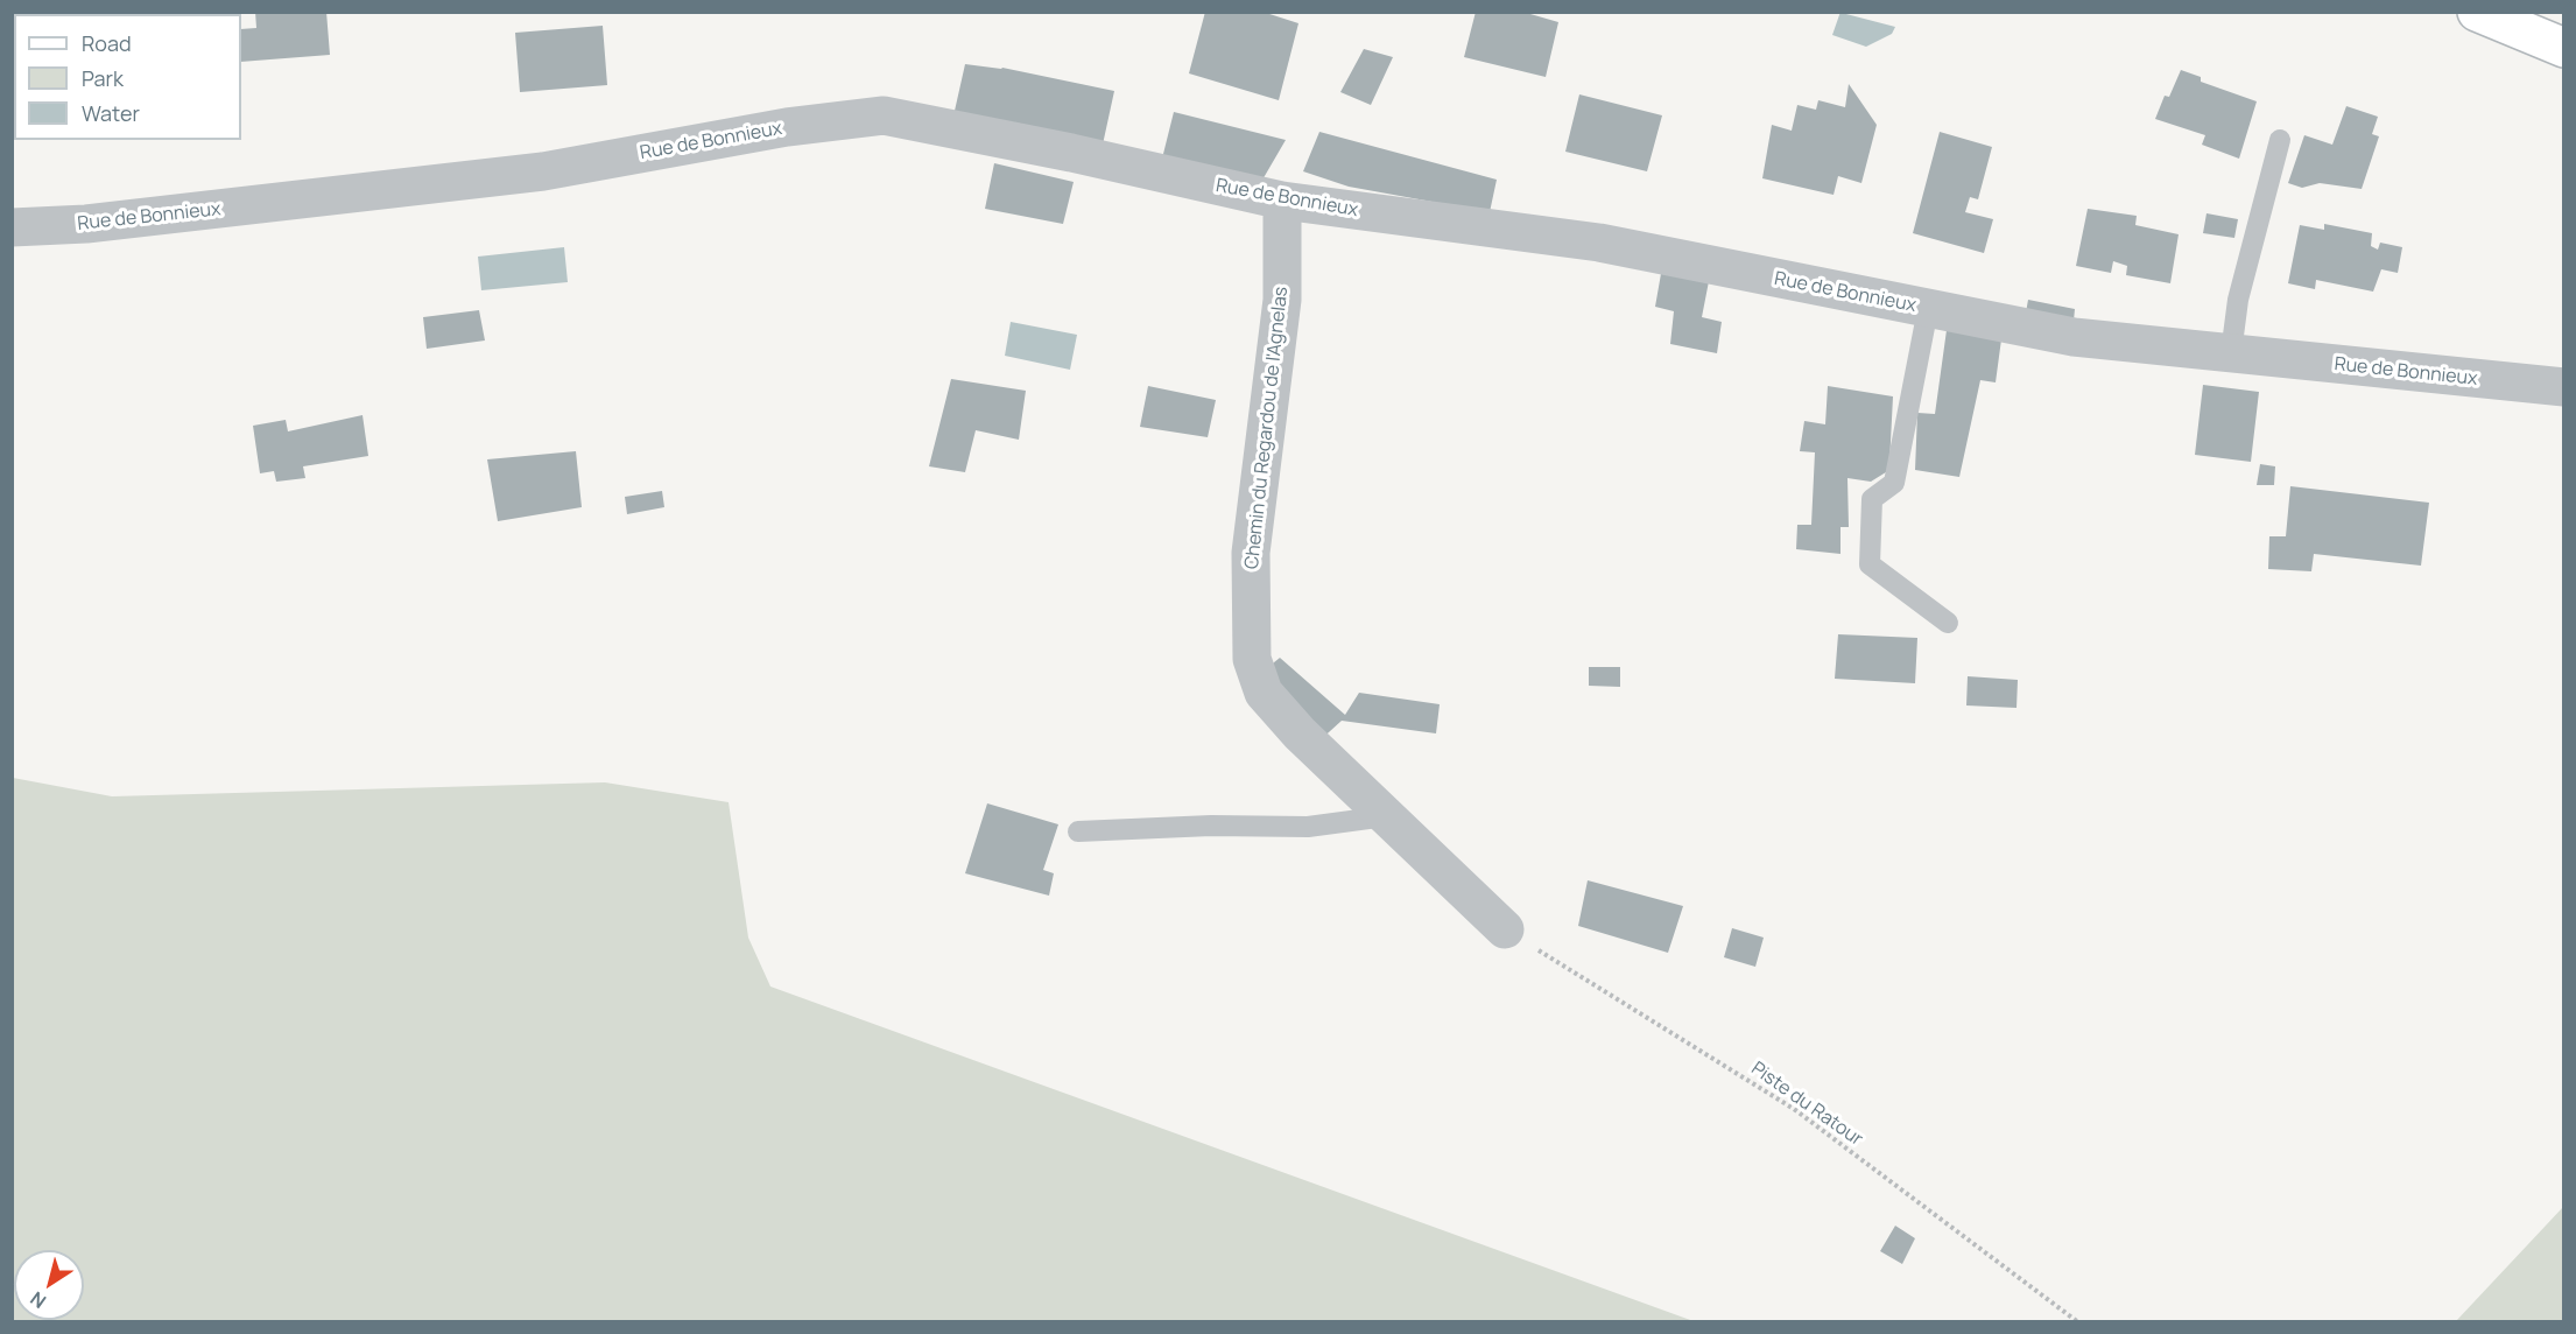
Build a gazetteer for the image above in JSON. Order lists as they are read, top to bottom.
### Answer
{
  "streets": {
    "street": ["Rue de Bonnieux", "Chemin du Regardou de l'Agnelas"],
    "path": ["Piste du Ratour"]
  },
  "crossings": [
    ["Rue de Bonnieux", "Chemin du Regardou de l'Agnelas"],
    ["Chemin du Regardou de l'Agnelas", "Piste du Ratour"]
  ],
  "legend": ["Road", "Park", "Water"],
  "north": "bottom left"
}
